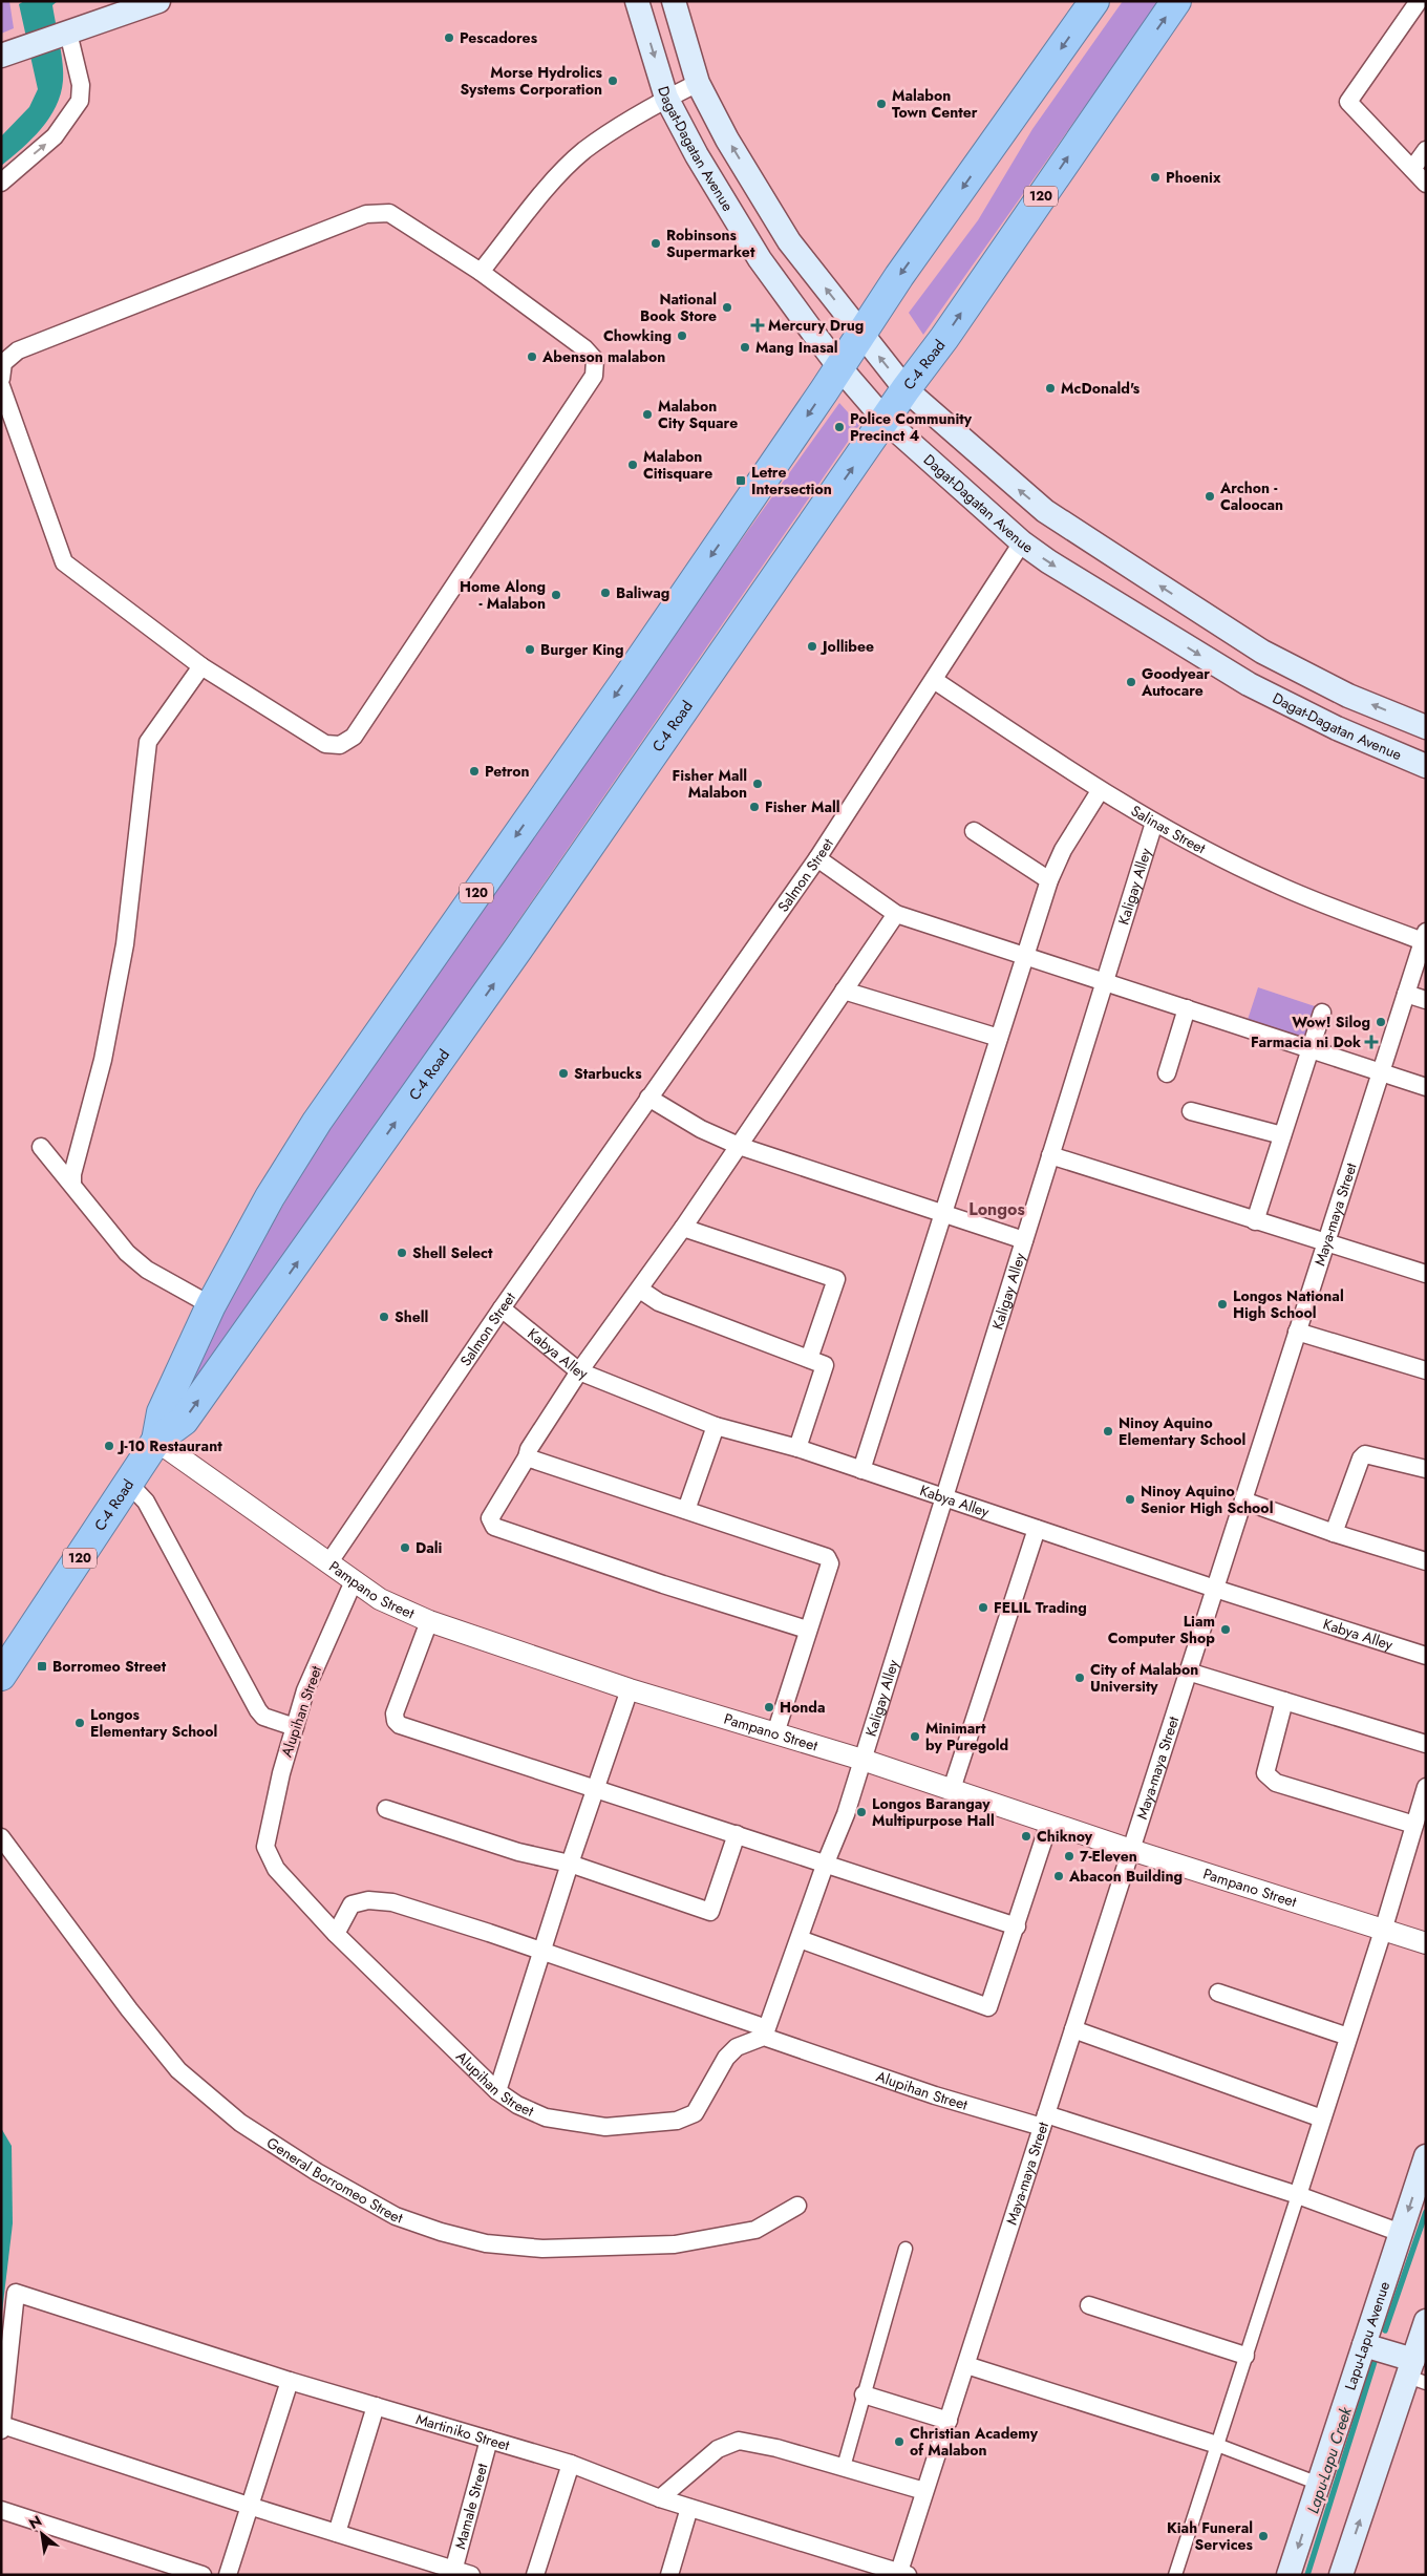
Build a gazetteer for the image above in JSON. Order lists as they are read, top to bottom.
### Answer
{
  "streets": {
    "highway": ["120", "C-4 Road"],
    "main road": ["Dagat-Dagatan Avenue", "Lapu-Lapu Avenue"],
    "street": [
      "Salinas Street",
      "Salmon Street",
      "Kaligay Alley",
      "Maya-maya Street",
      "Kabya Alley",
      "Pampano Street",
      "Alupihan Street",
      "General Borromeo Street",
      "Martiniko Street",
      "Mamale Street"
    ]
  },
  "crossings": [
    ["Dagat-Dagatan Avenue", "C-4 Road"],
    ["Dagat-Dagatan Avenue", "Salmon Street"],
    ["C-4 Road", "Pampano Street"],
    ["Salinas Street", "Salmon Street"],
    ["Salinas Street", "Kaligay Alley"],
    ["Salinas Street", "Maya-maya Street"],
    ["Salmon Street", "Kabya Alley"],
    ["Salmon Street", "Pampano Street"],
    ["Kaligay Alley", "Kabya Alley"],
    ["Kaligay Alley", "Pampano Street"],
    ["Kaligay Alley", "Alupihan Street"],
    ["Maya-maya Street", "Kabya Alley"],
    ["Maya-maya Street", "Pampano Street"],
    ["Maya-maya Street", "Alupihan Street"],
    ["Maya-maya Street", "Martiniko Street"],
    ["Pampano Street", "Alupihan Street"],
    ["Alupihan Street", "Lapu-Lapu Avenue"],
    ["Martiniko Street", "Mamale Street"]
  ],
  "districts": ["Longos"],
  "water": ["Lapu-Lapu Creek"],
  "places": {
    "other": [
      "Pescadores",
      "Morse Hydrolics Systems Corporation",
      "Malabon Town Center",
      "Phoenix",
      "Robinsons Supermarket",
      "National Book Store",
      "Chowking",
      "Mang Inasal",
      "Abenson malabon",
      "McDonald's",
      "Malabon City Square",
      "Police Community Precinct 4",
      "Malabon Citisquare",
      "Archon - Caloocan",
      "Baliwag",
      "Home Along - Malabon",
      "Jollibee",
      "Burger King",
      "Goodyear Autocare",
      "Petron",
      "Fisher Mall Malabon",
      "Fisher Mall",
      "Wow! Silog",
      "Starbucks",
      "Shell Select",
      "Longos National High School",
      "Shell",
      "Ninoy Aquino Elementary School",
      "J-10 Restaurant",
      "Ninoy Aquino Senior High School",
      "Dali",
      "FELIL Trading",
      "Liam Computer Shop",
      "City of Malabon University",
      "Honda",
      "Longos Elementary School",
      "Minimart by Puregold",
      "Longos Barangay Multipurpose Hall",
      "Chiknoy",
      "7-Eleven",
      "Abacon Building",
      "Christian Academy of Malabon",
      "Kiah Funeral Services"
    ],
    "health": ["Mercury Drug", "Farmacia ni Dok"],
    "transit": ["Letre Intersection", "Borromeo Street"]
  },
  "north": "top left"
}
